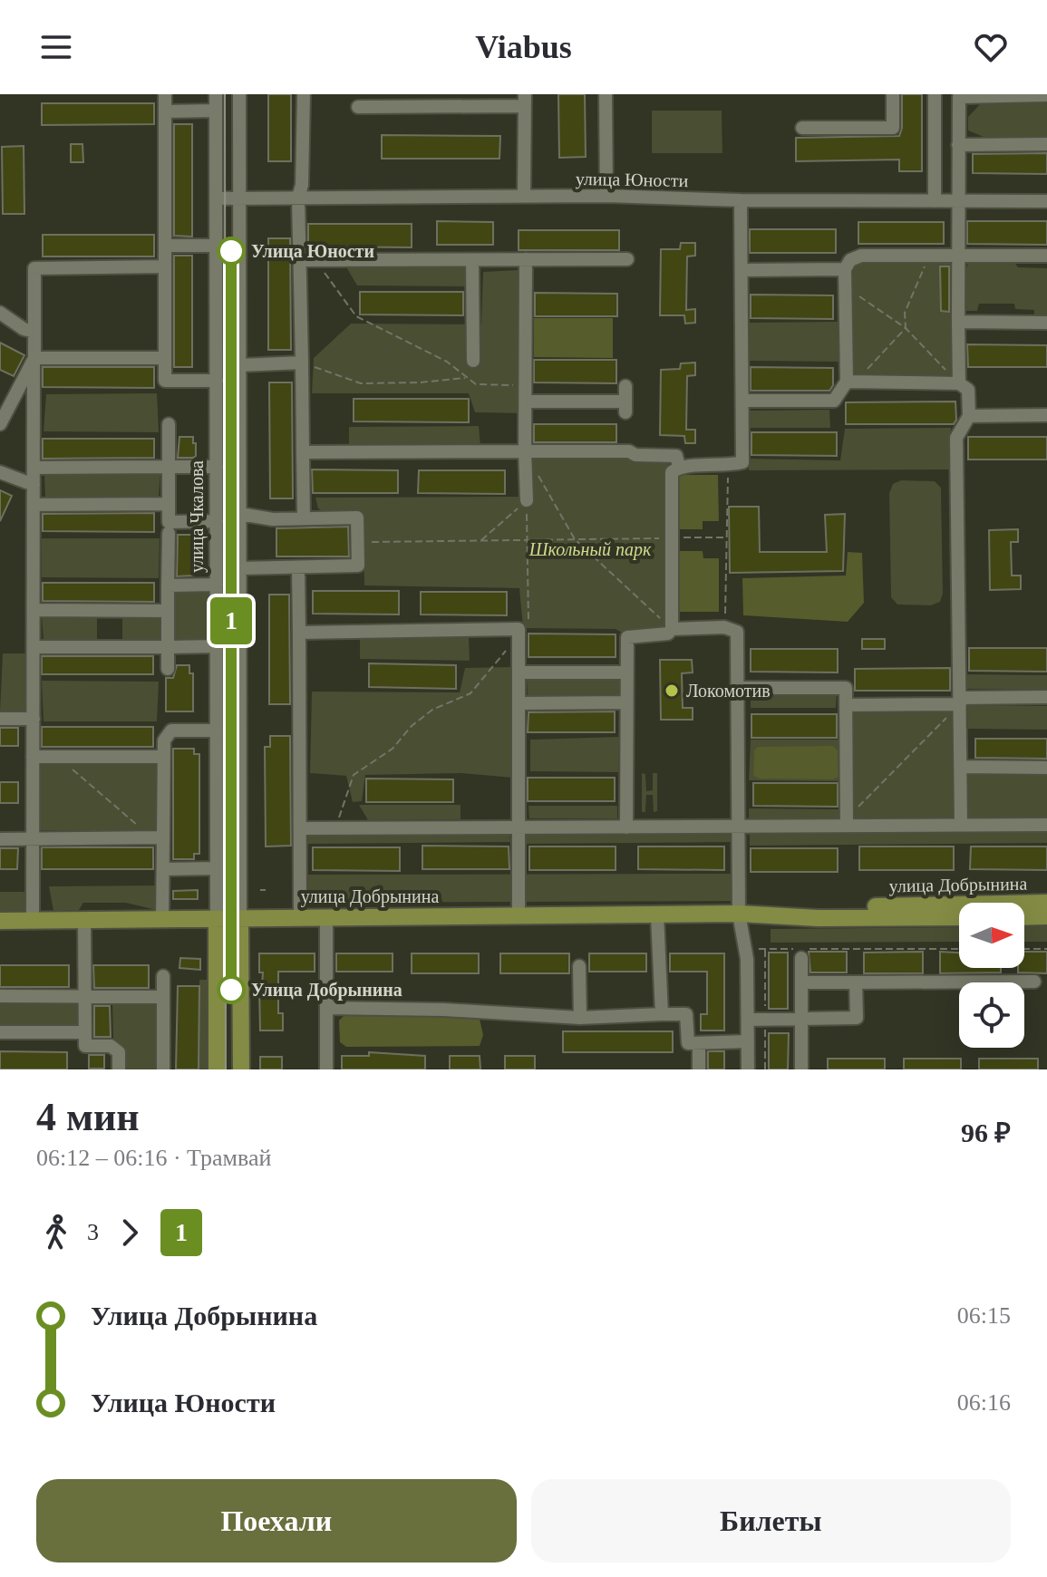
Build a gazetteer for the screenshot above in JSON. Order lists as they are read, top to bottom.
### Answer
{
  "streets": {
    "main road": ["улица Чкалова", "улица Добрынина"],
    "street": ["улица Юности"]
  },
  "crossings": [
    ["улица Юности", "улица Чкалова"],
    ["улица Чкалова", "улица Добрынина"]
  ],
  "parks": ["Школьный парк"],
  "places": ["Улица Юности", "Локомотив", "Улица Добрынина"],
  "lines": ["tram line 1"],
  "north": "right",
  "page": {
    "header": "Viabus",
    "on_map": "1",
    "heading": ["4 мин", "06:12 – 06:16 · Трамвай", "96 ₽"],
    "legs": ["3", "1"],
    "list": [
      {
        "name": "Улица Добрынина",
        "value": "06:15"
      },
      {
        "name": "Улица Юности",
        "value": "06:16"
      }
    ],
    "buttons": ["Поехали", "Билеты"]
  }
}
